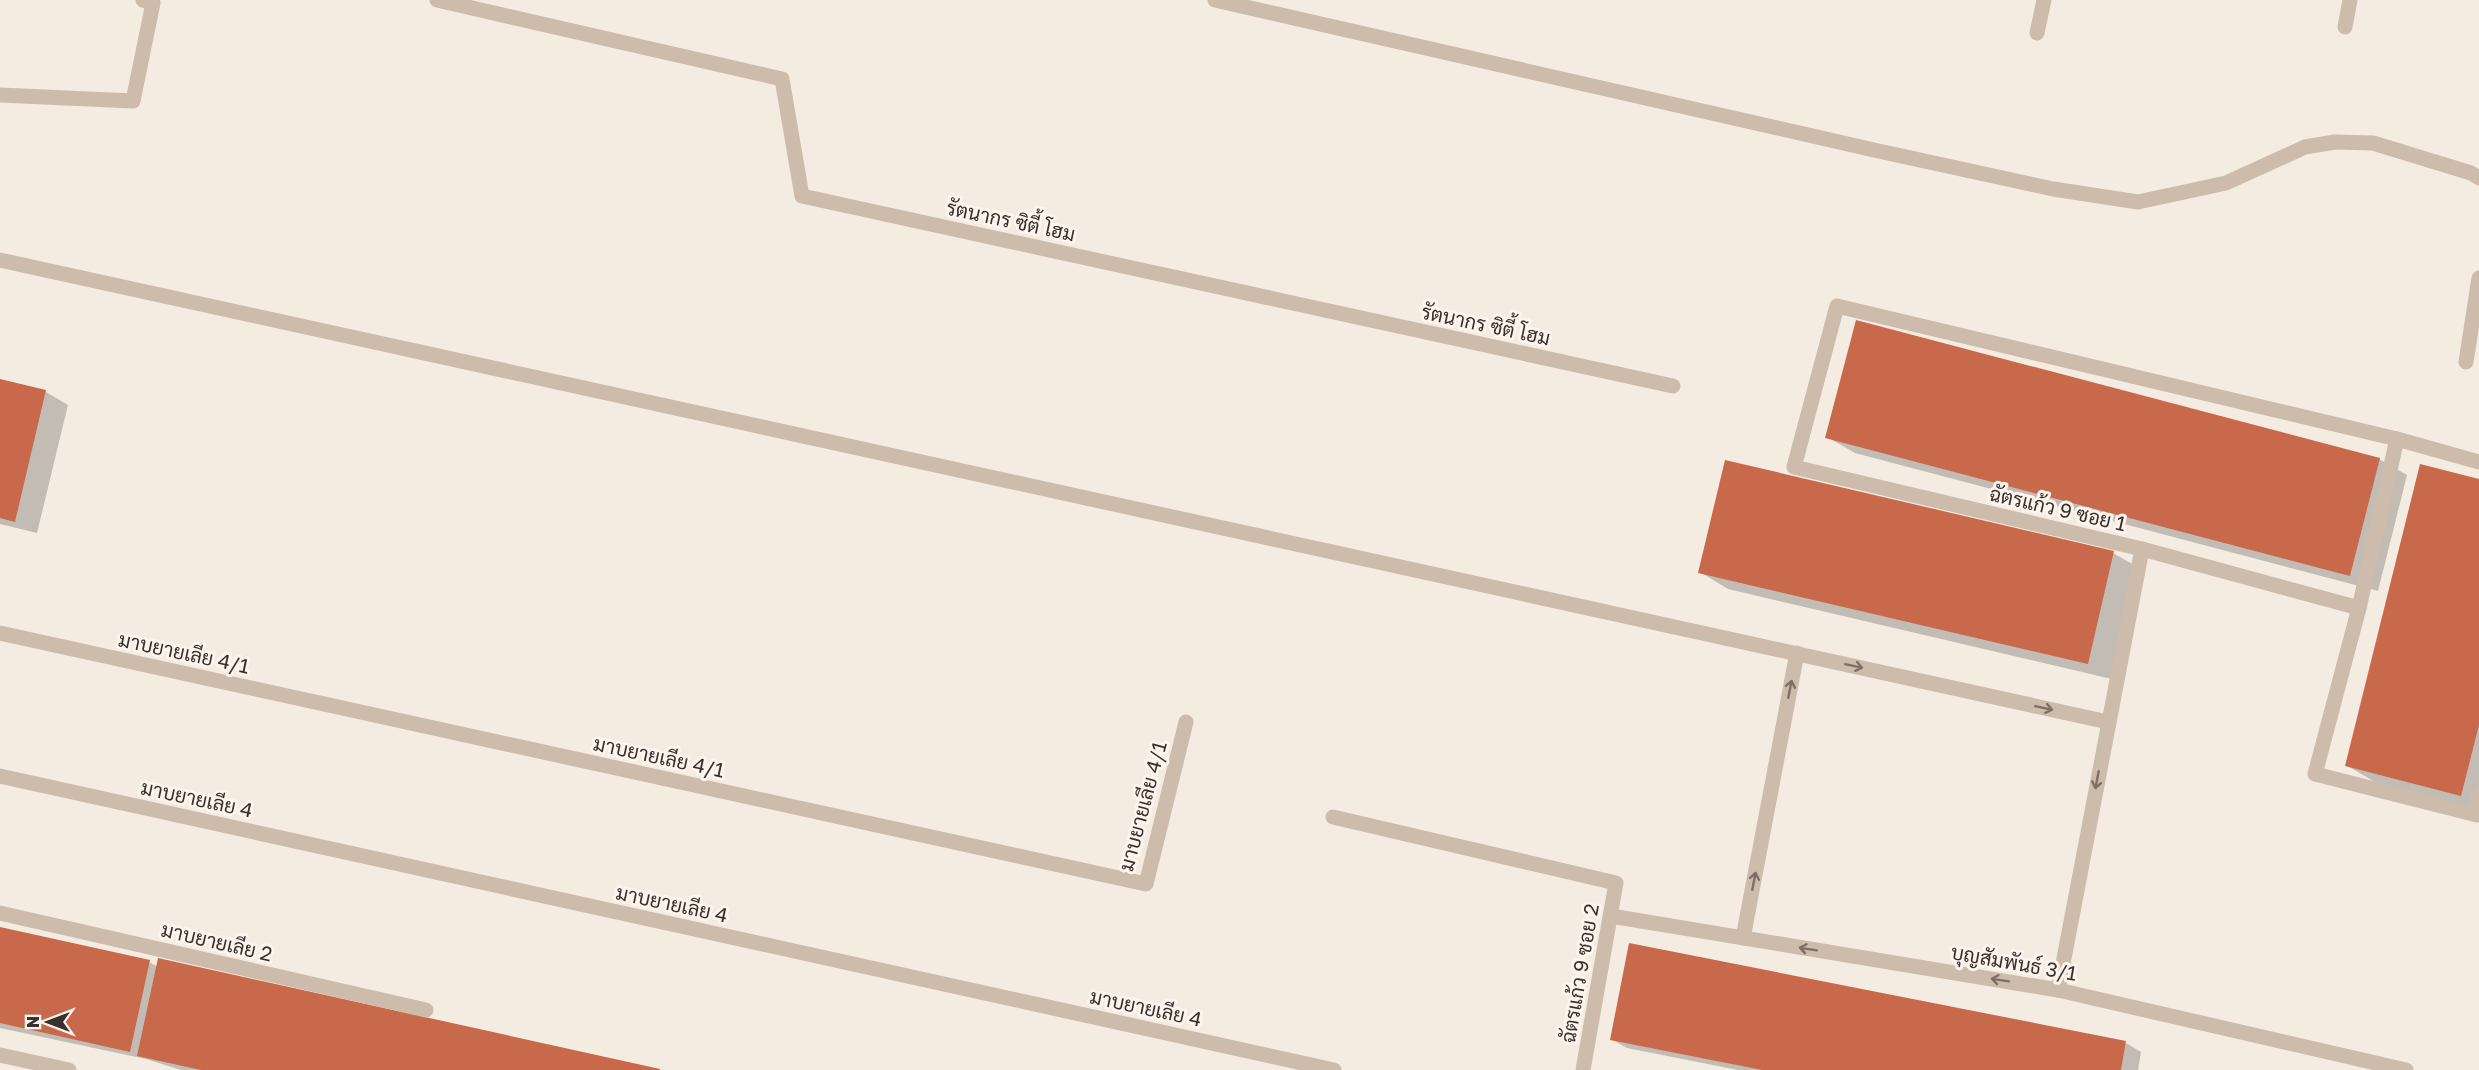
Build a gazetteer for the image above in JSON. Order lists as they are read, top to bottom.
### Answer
{
  "streets": {
    "street": [
      "รัตนากร ซิตี้ โฮม",
      "ฉัตรแก้ว 9 ซอย 1",
      "มาบยายเลีย 4/1",
      "มาบยายเลีย 4",
      "มาบยายเลีย 2",
      "บุญสัมพันธ์ 3/1",
      "ฉัตรแก้ว 9 ซอย 2"
    ]
  },
  "crossings": [
    ["ฉัตรแก้ว 9 ซอย 1", "บุญสัมพันธ์ 3/1"],
    ["บุญสัมพันธ์ 3/1", "ฉัตรแก้ว 9 ซอย 2"]
  ],
  "one_way": ["บุญสัมพันธ์ 3/1"],
  "north": "left"
}
